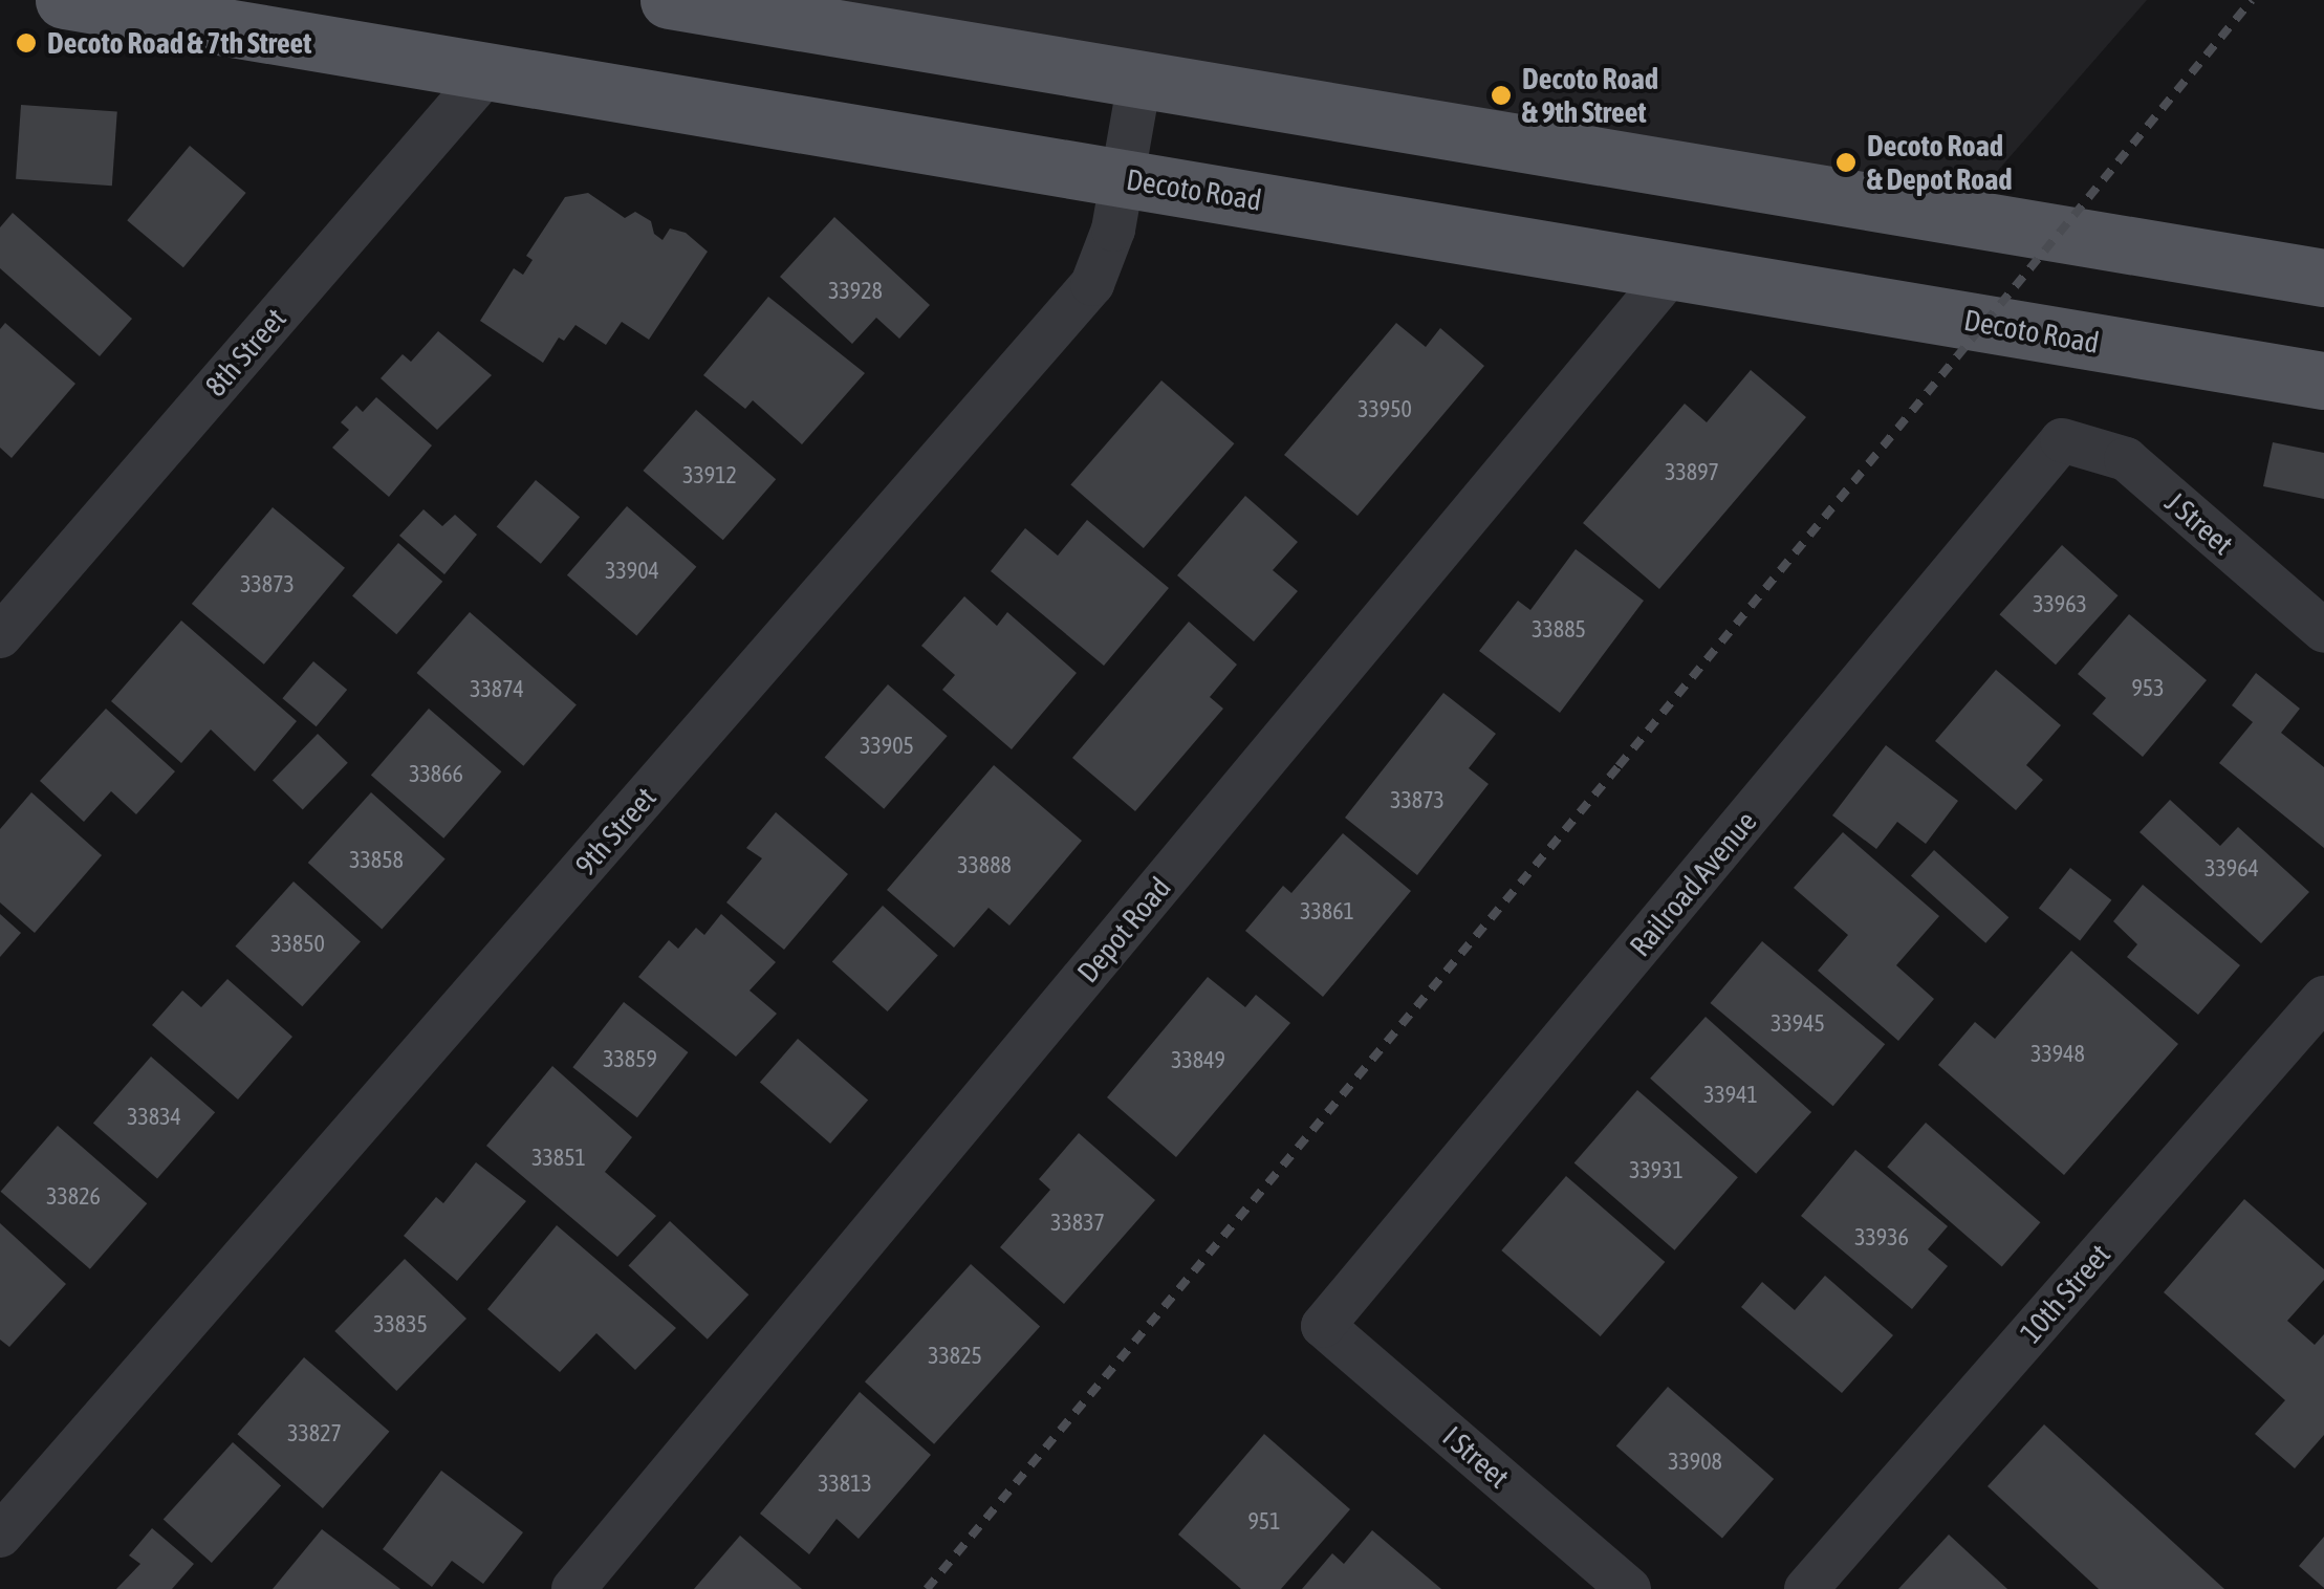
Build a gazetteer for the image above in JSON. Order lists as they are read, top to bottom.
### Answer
{
  "streets": {
    "main road": ["Decoto Road"],
    "street": [
      "8th Street",
      "J Street",
      "9th Street",
      "Railroad Avenue",
      "Depot Road",
      "10th Street",
      "I Street"
    ]
  },
  "crossings": [
    ["Decoto Road", "8th Street"],
    ["Decoto Road", "9th Street"],
    ["Decoto Road", "Depot Road"],
    ["J Street", "Railroad Avenue"],
    ["Railroad Avenue", "I Street"]
  ],
  "places": ["Decoto Road & 7th Street", "Decoto Road & 9th Street", "Decoto Road & Depot Road"],
  "house_numbers": [
    "33928",
    "33950",
    "33897",
    "33912",
    "33904",
    "33873",
    "33963",
    "33885",
    "953",
    "33874",
    "33905",
    "33866",
    "33873",
    "33858",
    "33888",
    "33964",
    "33861",
    "33850",
    "33945",
    "33948",
    "33859",
    "33849",
    "33941",
    "33834",
    "33851",
    "33931",
    "33826",
    "33837",
    "33936",
    "33835",
    "33825",
    "33827",
    "33908",
    "33813",
    "951"
  ]
}
